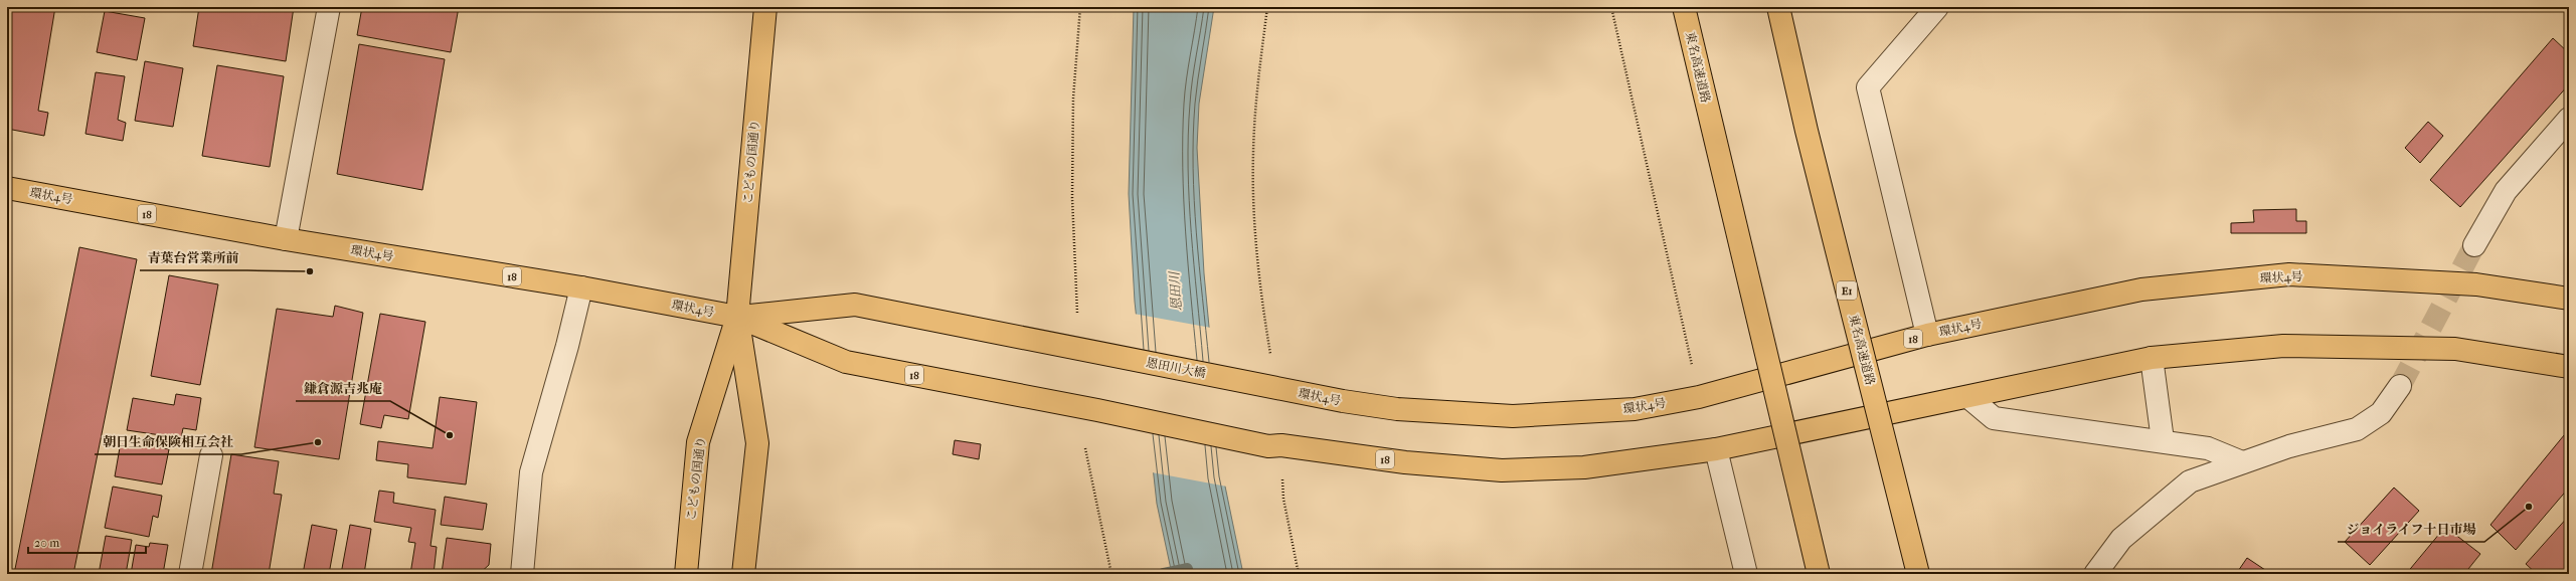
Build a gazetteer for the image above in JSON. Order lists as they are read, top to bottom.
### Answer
{
  "streets": {
    "main road": [
      "東名高速道路",
      "こどもの国通り",
      "環状4号",
      "18",
      "E1",
      "恩田川大橋"
    ]
  },
  "crossings": [
    ["こどもの国通り", "環状4号"],
    ["環状4号", "18"],
    ["環状4号", "恩田川大橋"]
  ],
  "water": ["恩田川"],
  "places": [
    "青葉台営業所前",
    "鎌倉源吉兆庵",
    "朝日生命保険相互会社",
    "ジョイライフ十日市場"
  ],
  "scale_bar": "20 m"
}
